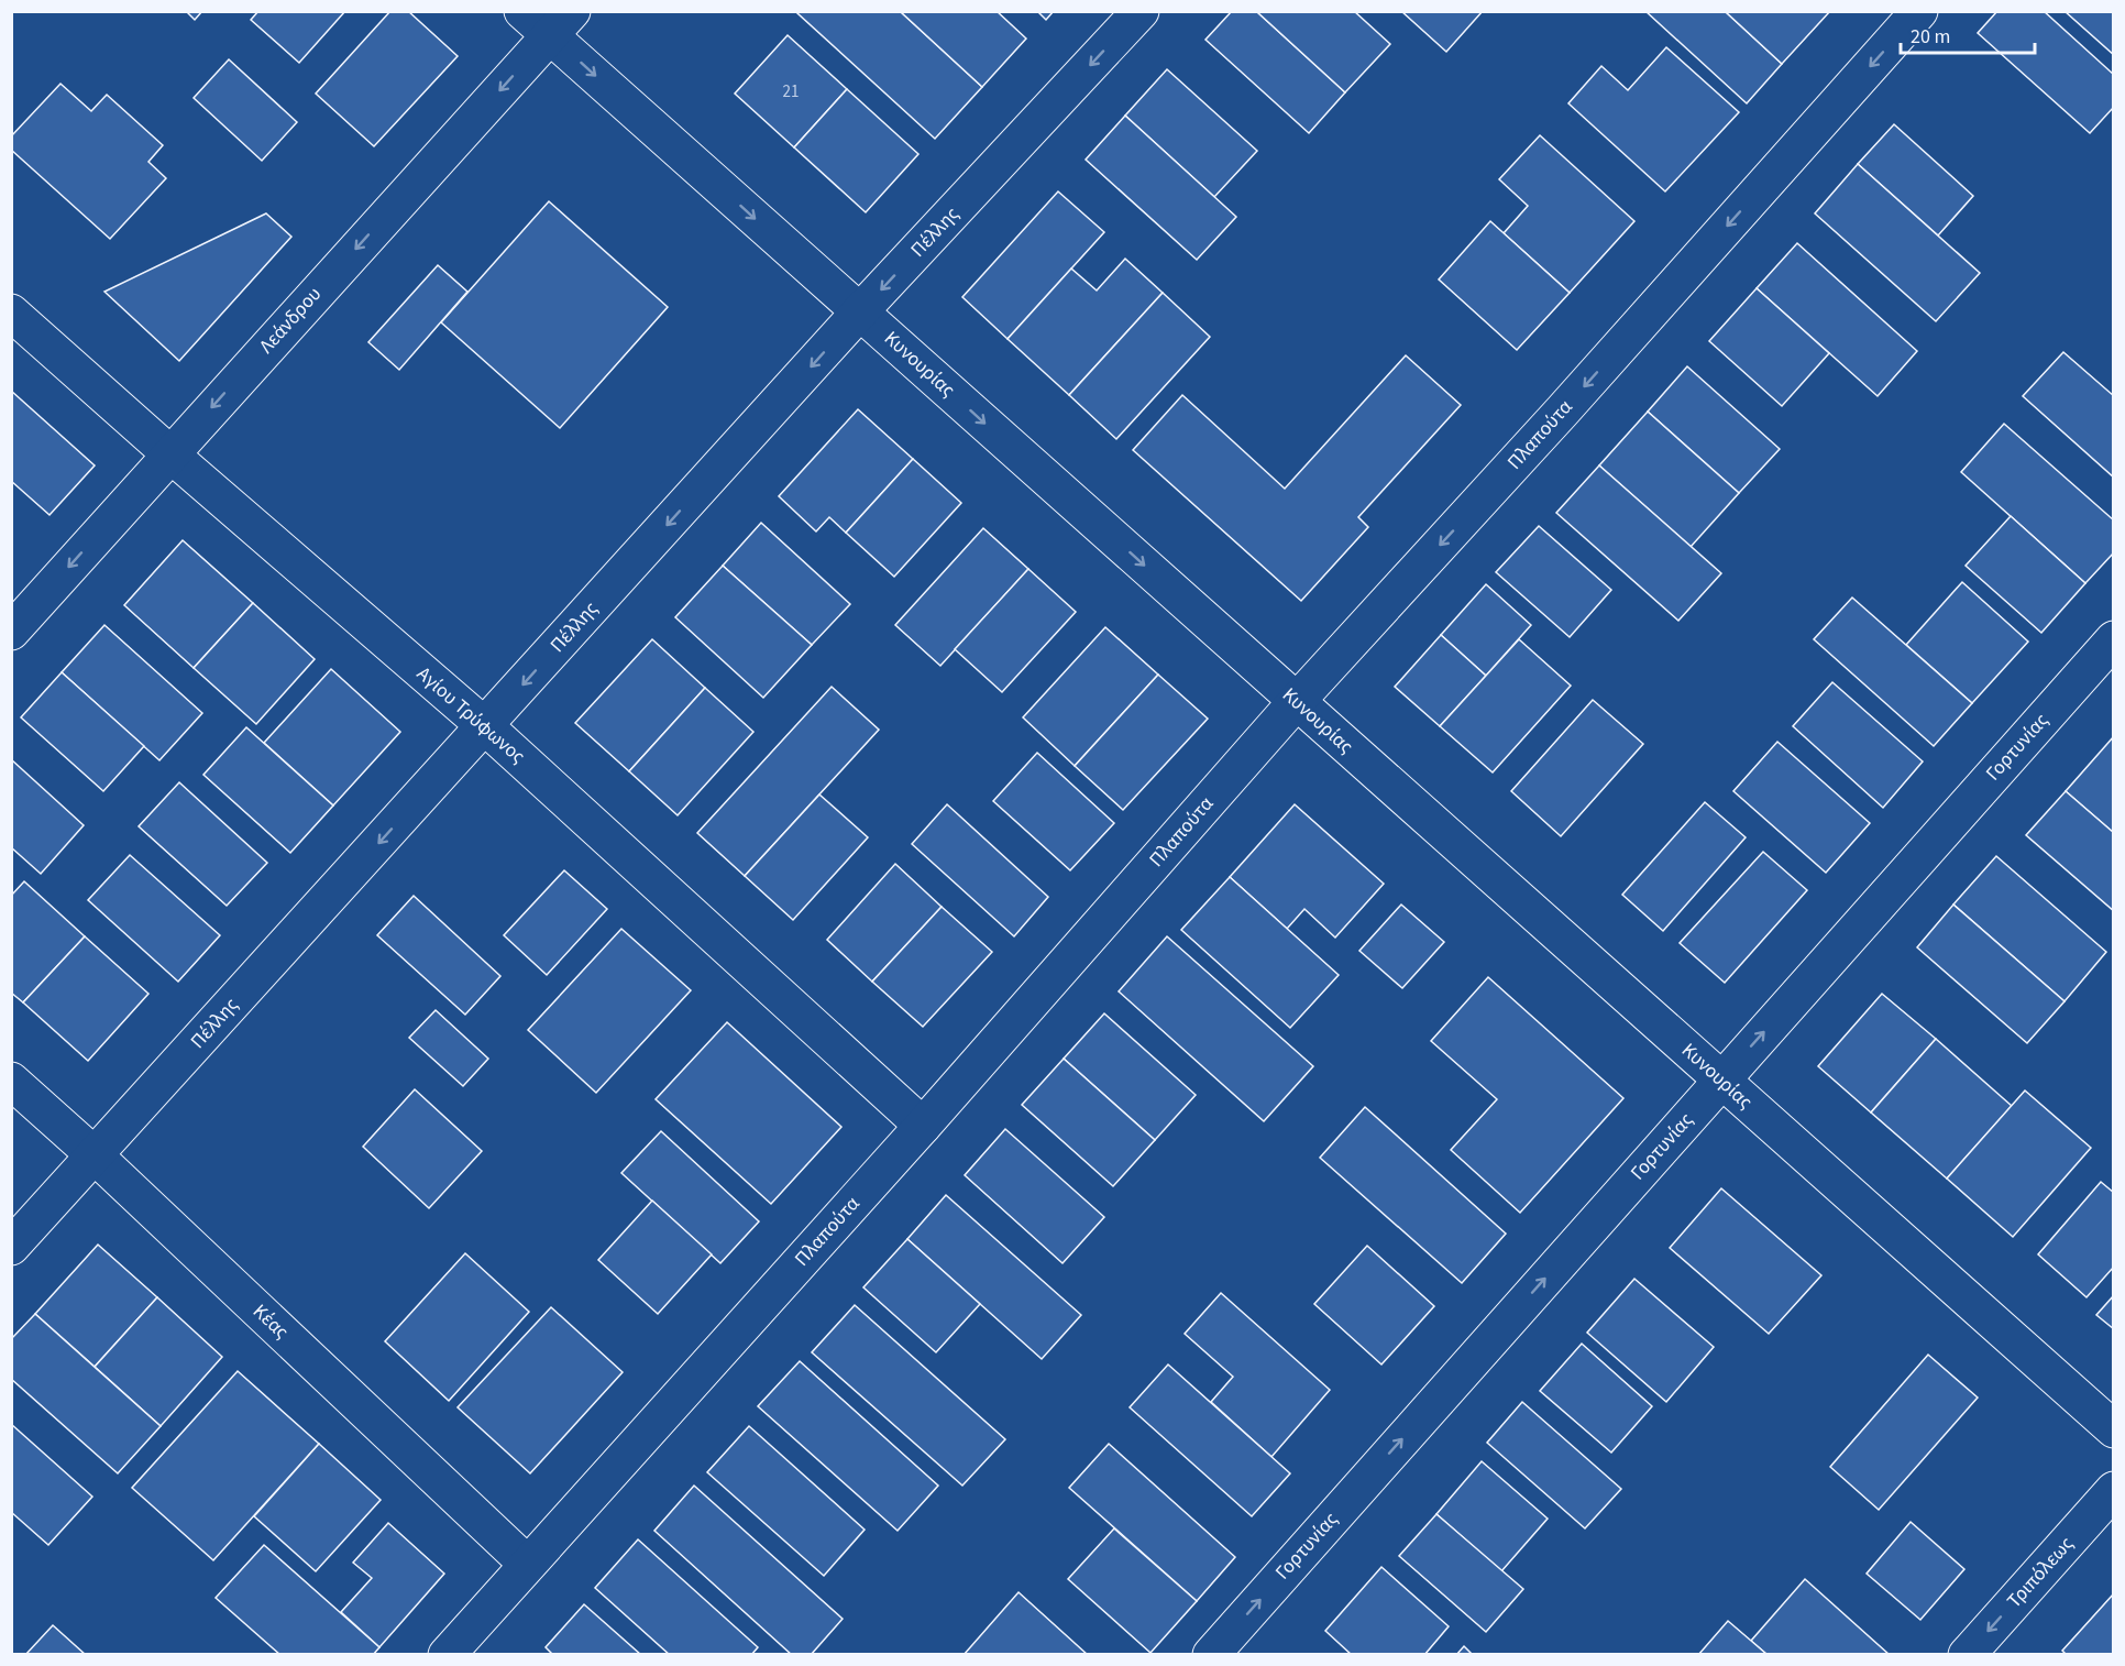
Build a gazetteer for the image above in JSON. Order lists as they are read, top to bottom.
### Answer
{
  "streets": {
    "street": [
      "Πέλλης",
      "Λεάνδρου",
      "Κυνουρίας",
      "Πλαπούτα",
      "Αγίου Τρύφωνος",
      "Γορτυνίας",
      "Κέας",
      "Τριπόλεως"
    ]
  },
  "crossings": [
    ["Πέλλης", "Κυνουρίας"],
    ["Πέλλης", "Αγίου Τρύφωνος"],
    ["Πέλλης", "Κέας"],
    ["Λεάνδρου", "Κυνουρίας"],
    ["Λεάνδρου", "Αγίου Τρύφωνος"],
    ["Κυνουρίας", "Πλαπούτα"],
    ["Κυνουρίας", "Γορτυνίας"],
    ["Πλαπούτα", "Αγίου Τρύφωνος"],
    ["Πλαπούτα", "Κέας"]
  ],
  "one_way": [
    "Πέλλης",
    "Λεάνδρου",
    "Κυνουρίας",
    "Πλαπούτα",
    "Γορτυνίας",
    "Τριπόλεως"
  ],
  "house_numbers": ["21"],
  "scale_bar": "20 m"
}
